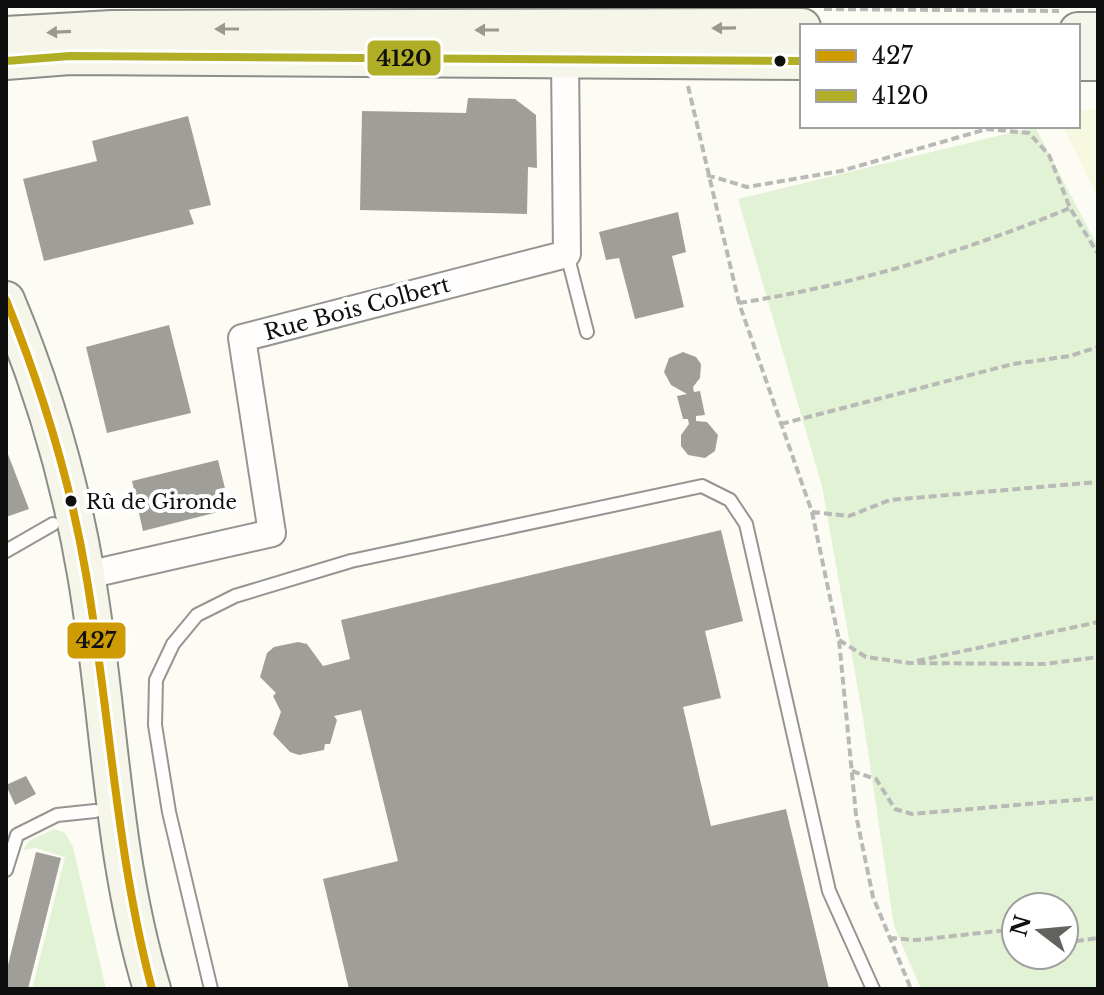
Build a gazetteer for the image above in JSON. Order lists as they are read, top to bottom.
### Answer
{
  "streets": {
    "street": ["Rue Bois Colbert"]
  },
  "places": ["Rû de Gironde"],
  "lines": ["transit line 4120", "transit line 427"],
  "legend": ["427", "4120"],
  "north": "left"
}
